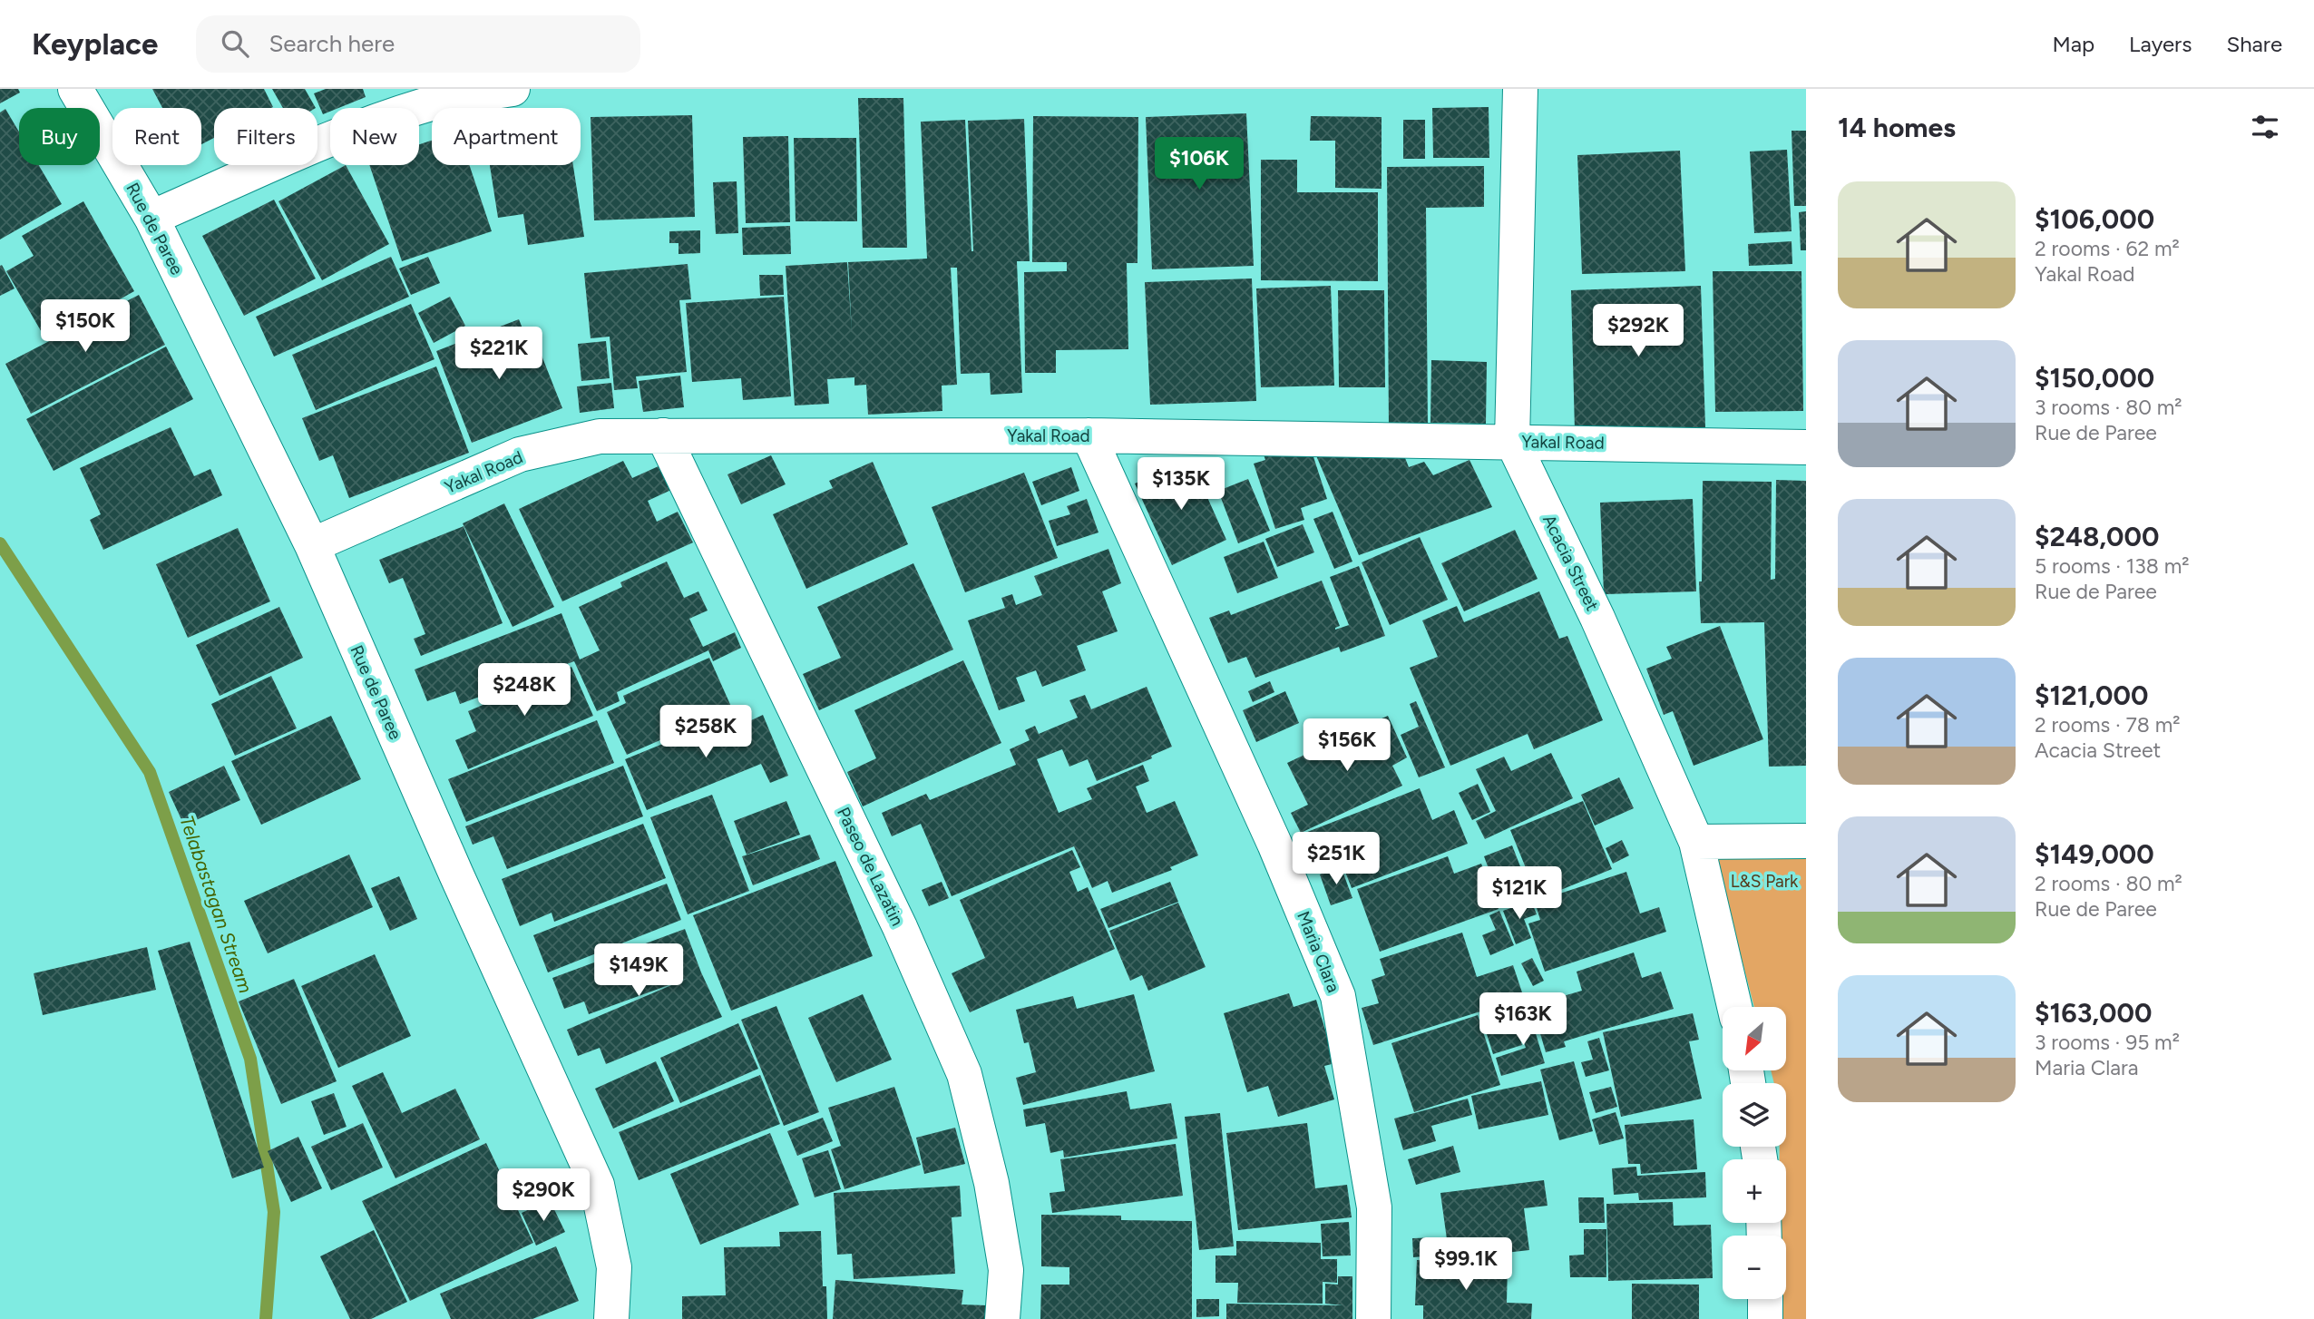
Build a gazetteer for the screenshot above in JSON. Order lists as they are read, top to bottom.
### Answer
{
  "streets": {
    "street": [
      "Rue de Paree",
      "Yakal Road",
      "Acacia Street",
      "Paseo de Lazatin",
      "Maria Clara"
    ]
  },
  "crossings": [
    ["Rue de Paree", "Yakal Road"],
    ["Yakal Road", "Acacia Street"],
    ["Yakal Road", "Paseo de Lazatin"],
    ["Yakal Road", "Maria Clara"]
  ],
  "water": ["Telabastagan Stream"],
  "parks": ["L&S Park"],
  "north": "bottom left",
  "page": {
    "header": "Keyplace",
    "search": "Search here",
    "nav": ["Map", "Layers", "Share"],
    "heading": "14 homes",
    "chip": [
      "Buy",
      "Rent",
      "Filters",
      "New",
      "Apartment"
    ],
    "price": [
      "$106K",
      "$150K",
      "$292K",
      "$221K",
      "$135K",
      "$248K",
      "$258K",
      "$156K",
      "$251K",
      "$121K",
      "$149K",
      "$163K",
      "$290K",
      "$99.1K"
    ],
    "list": [
      {
        "name": "$106,000",
        "note": "2 rooms · 62 m² · Yakal Road"
      },
      {
        "name": "$150,000",
        "note": "3 rooms · 80 m² · Rue de Paree"
      },
      {
        "name": "$248,000",
        "note": "5 rooms · 138 m² · Rue de Paree"
      },
      {
        "name": "$121,000",
        "note": "2 rooms · 78 m² · Acacia Street"
      },
      {
        "name": "$149,000",
        "note": "2 rooms · 80 m² · Rue de Paree"
      },
      {
        "name": "$163,000",
        "note": "3 rooms · 95 m² · Maria Clara"
      }
    ],
    "map_buttons": ["+", "−"]
  }
}
